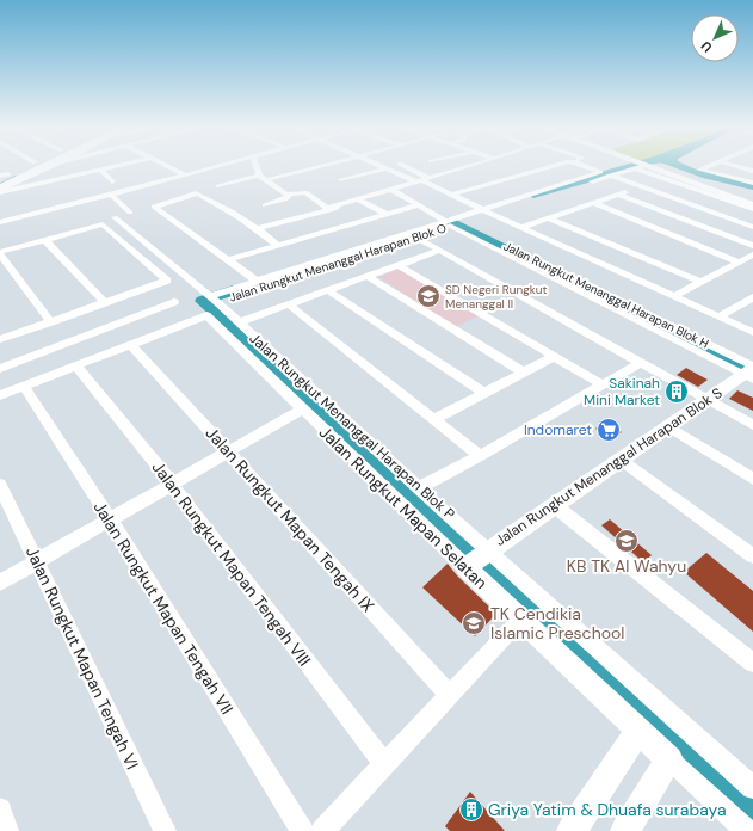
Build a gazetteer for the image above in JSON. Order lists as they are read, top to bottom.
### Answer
{
  "streets": {
    "street": [
      "Jalan Rungkut Menanggal Harapan Blok O",
      "Jalan Rungkut Menanggal Harapan Blok H",
      "Jalan Rungkut Menanggal Harapan Blok P",
      "Jalan Rungkut Menanggal Harapan Blok S",
      "Jalan Rungkut Mapan Selatan",
      "Jalan Rungkut Mapan Tengah IX",
      "Jalan Rungkut Mapan Tengah VIII",
      "Jalan Rungkut Mapan Tengah VII",
      "Jalan Rungkut Mapan Tengah VI"
    ]
  },
  "crossings": [
    ["Jalan Rungkut Menanggal Harapan Blok O", "Jalan Rungkut Menanggal Harapan Blok P"],
    ["Jalan Rungkut Menanggal Harapan Blok P", "Jalan Rungkut Menanggal Harapan Blok S"],
    ["Jalan Rungkut Menanggal Harapan Blok P", "Jalan Rungkut Mapan Selatan"],
    ["Jalan Rungkut Menanggal Harapan Blok S", "Jalan Rungkut Mapan Selatan"],
    ["Jalan Rungkut Mapan Selatan", "Jalan Rungkut Mapan Tengah IX"]
  ],
  "places": {
    "school or university": ["SD Negeri Rungkut Menanggal II", "KB TK Al Wahyu", "TK Cendikia Islamic Preschool"],
    "building": ["Sakinah Mini Market", "Griya Yatim & Dhuafa surabaya"],
    "supermarket": ["Indomaret"]
  },
  "north": "bottom left"
}
